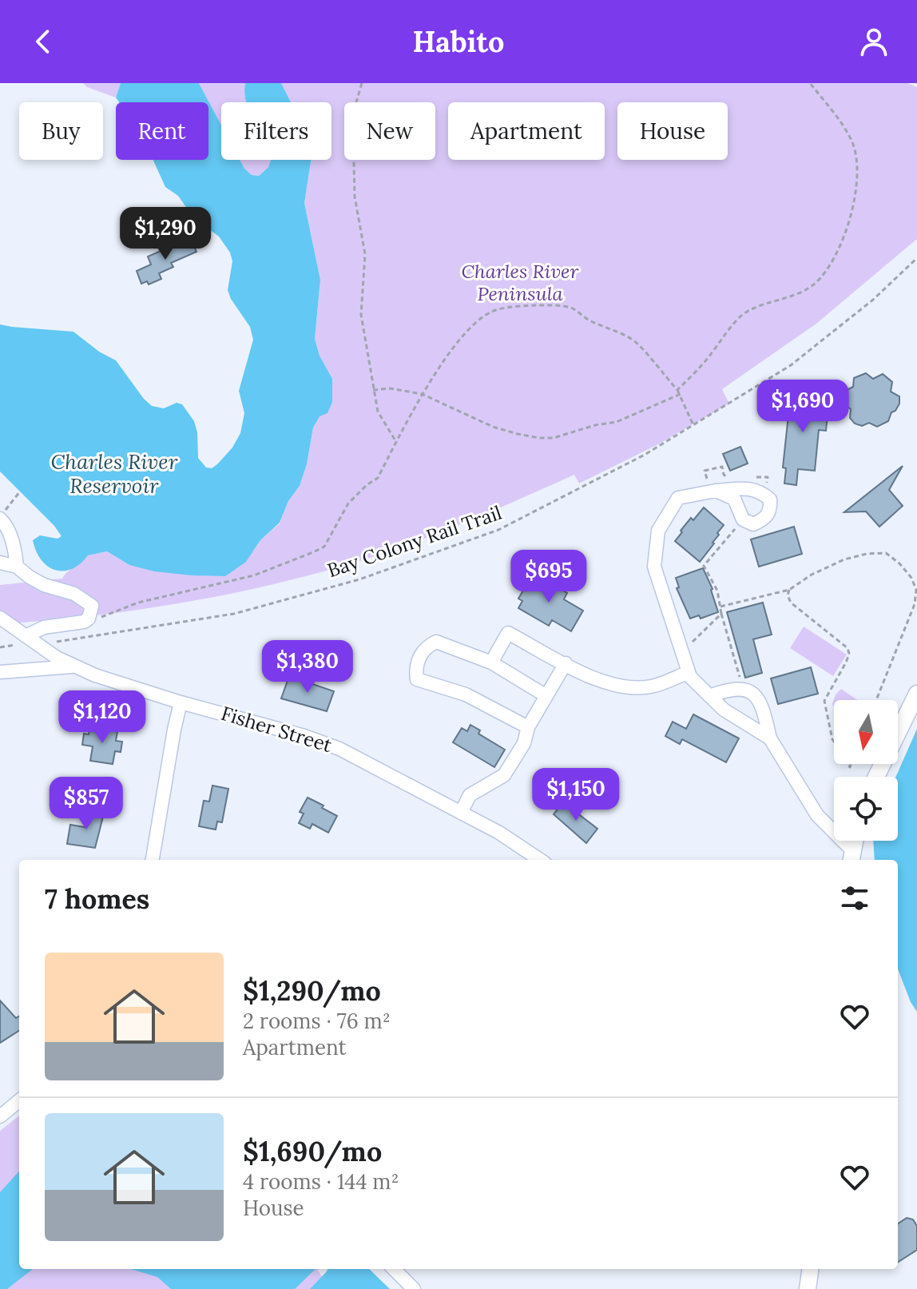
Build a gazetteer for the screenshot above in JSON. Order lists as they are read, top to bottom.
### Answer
{
  "streets": {
    "street": ["Fisher Street"],
    "path": ["Bay Colony Rail Trail"]
  },
  "crossings": [
    ["Bay Colony Rail Trail", "Fisher Street"]
  ],
  "water": ["Charles River Reservoir"],
  "parks": ["Charles River Peninsula"],
  "north": "bottom",
  "page": {
    "header": "Habito",
    "chip": [
      "Buy",
      "Rent",
      "Filters",
      "New",
      "Apartment",
      "House"
    ],
    "price": [
      "$1,290",
      "$1,690",
      "$695",
      "$1,380",
      "$1,120",
      "$1,150",
      "$857"
    ],
    "heading": "7 homes",
    "list": [
      {
        "name": "$1,290/mo",
        "note": "2 rooms · 76 m² · Apartment"
      },
      {
        "name": "$1,690/mo",
        "note": "4 rooms · 144 m² · House"
      }
    ]
  }
}
